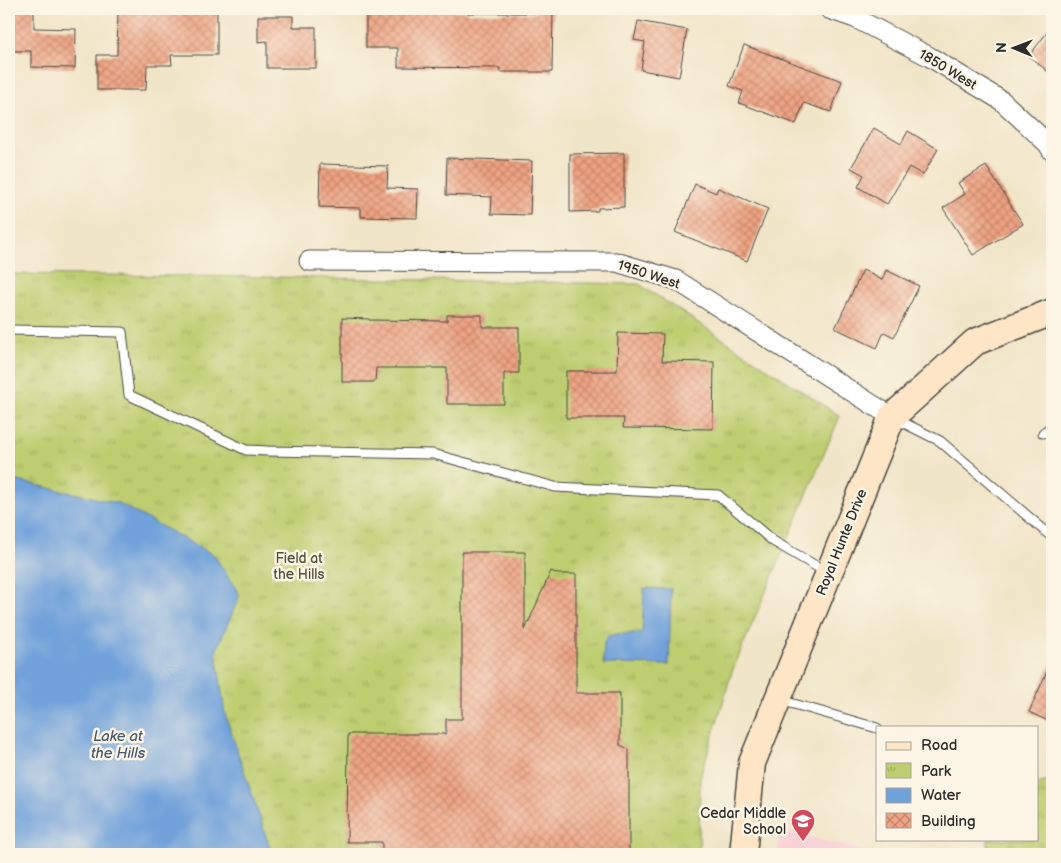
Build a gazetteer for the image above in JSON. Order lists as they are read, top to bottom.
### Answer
{
  "streets": {
    "main road": ["Royal Hunte Drive"],
    "street": ["1850 West", "1950 West"]
  },
  "crossings": [
    ["1950 West", "Royal Hunte Drive"]
  ],
  "water": ["Lake at the Hills"],
  "parks": ["Field at the Hills"],
  "places": {
    "school or university": ["Cedar Middle School"]
  },
  "legend": [
    "Road",
    "Park",
    "Water",
    "Building"
  ],
  "north": "left"
}
